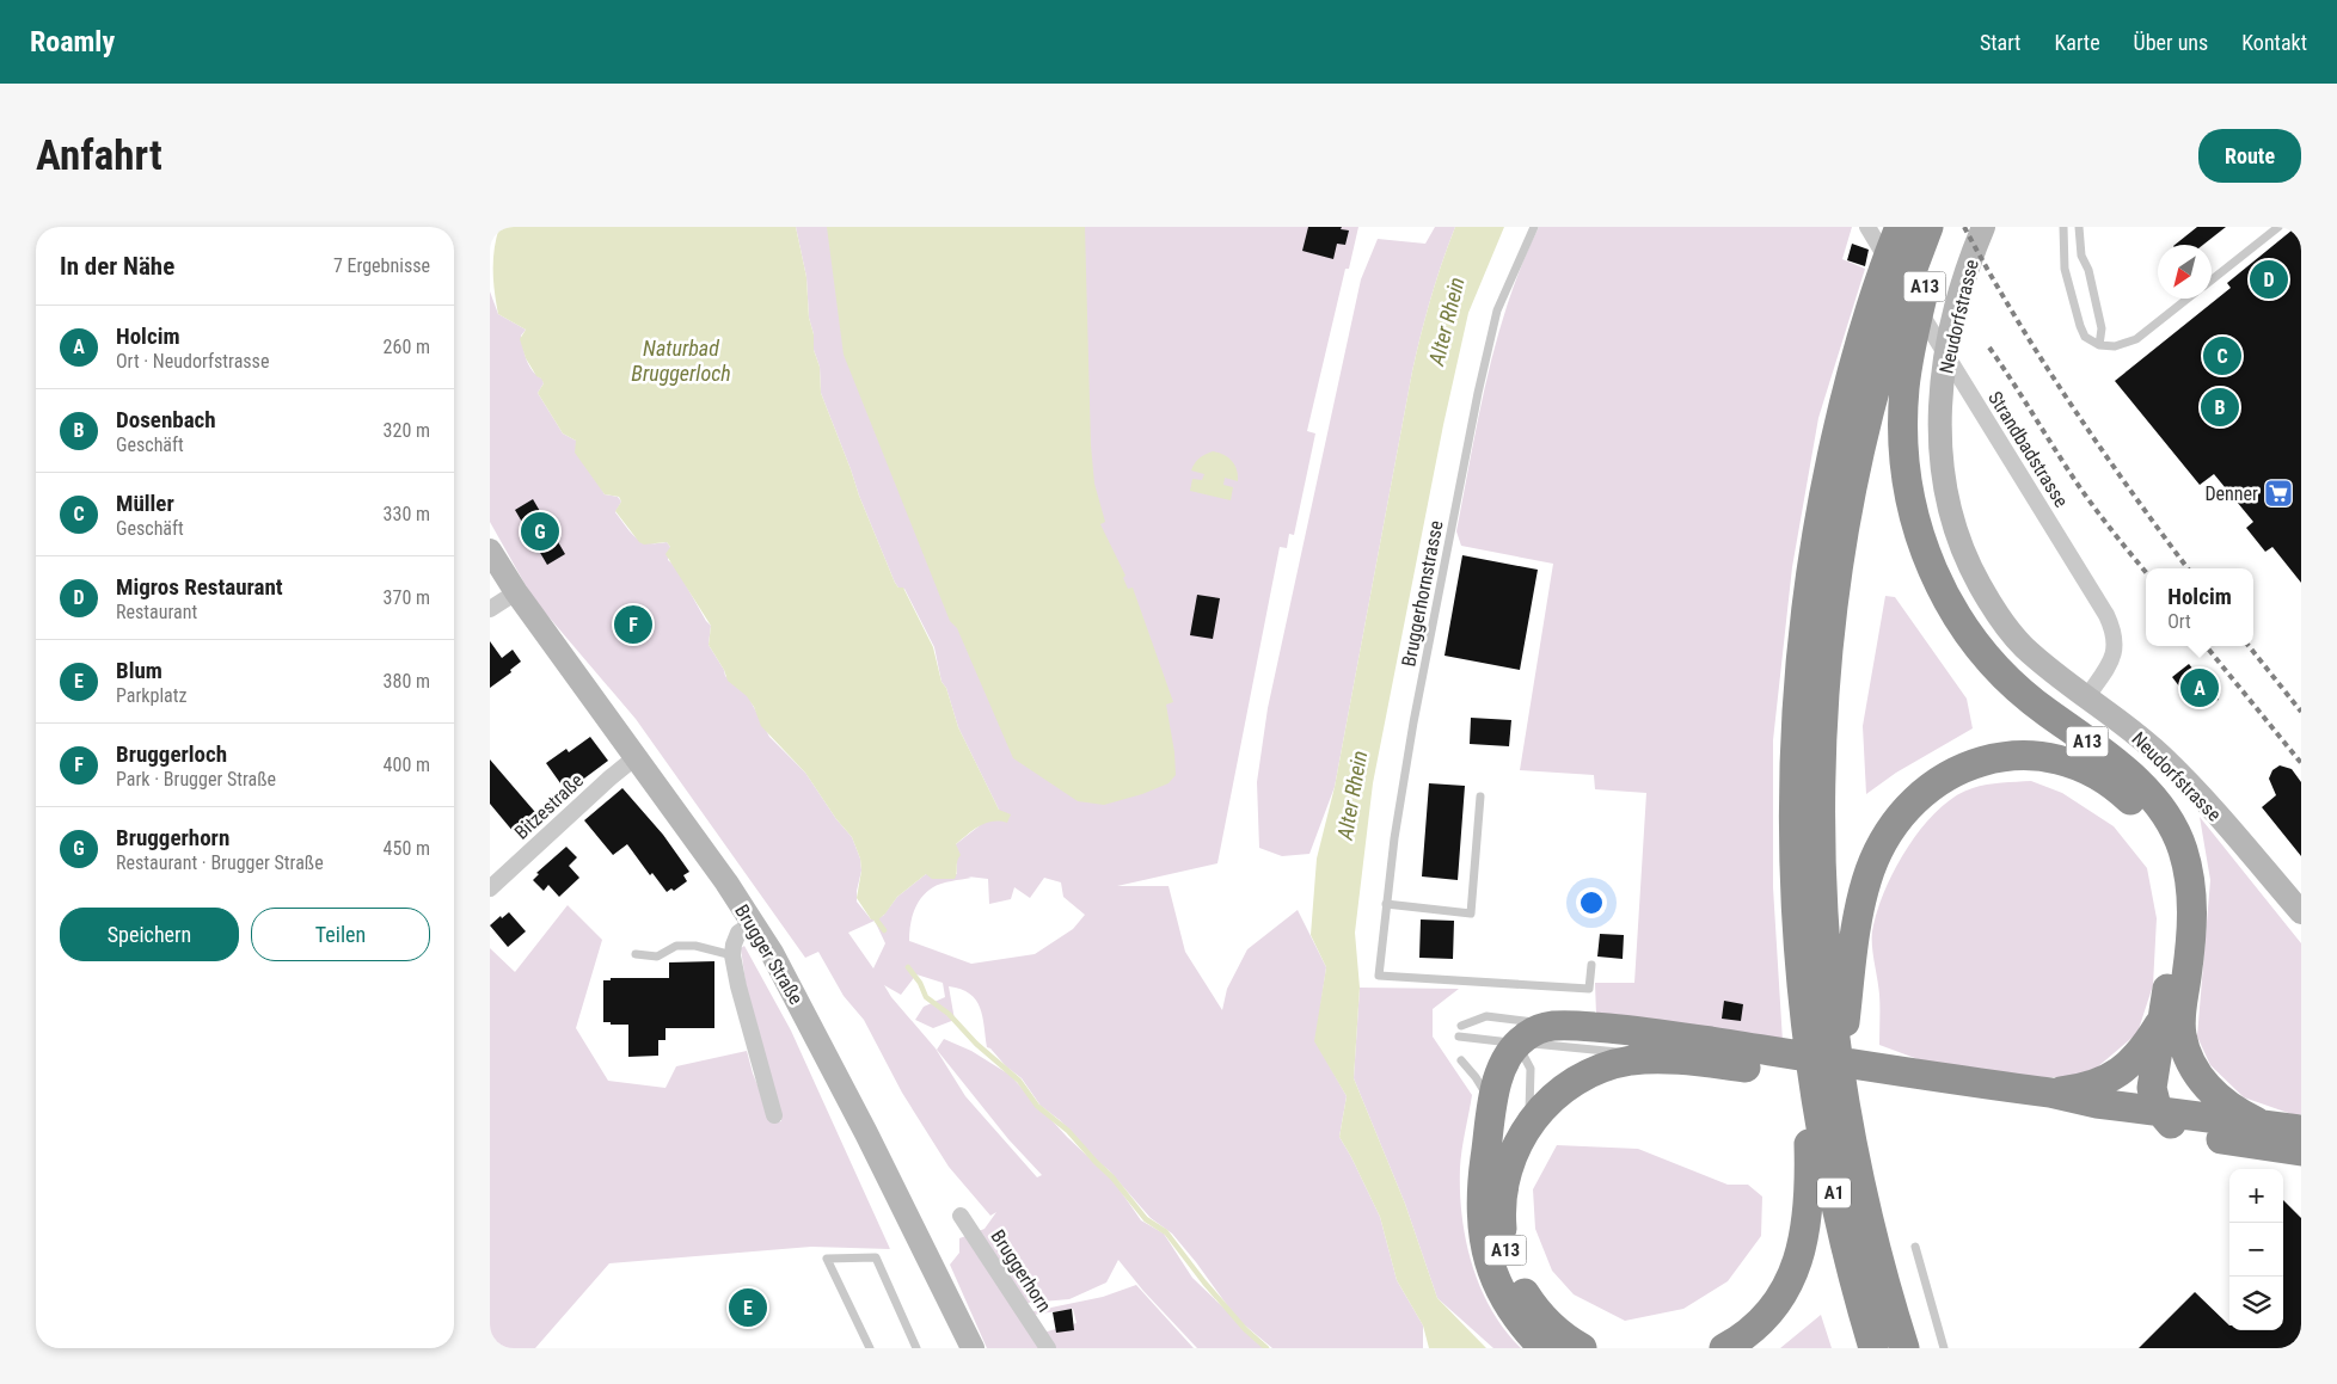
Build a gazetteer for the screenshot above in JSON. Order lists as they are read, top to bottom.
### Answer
{
  "streets": {
    "highway": ["A13", "A1"],
    "main road": ["Neudorfstrasse", "Brugger Straße"],
    "street": ["Strandbadstrasse", "Bitzestraße", "Bruggerhorn"],
    "lane": ["Bruggerhornstrasse"]
  },
  "crossings": [
    ["A13", "Strandbadstrasse"],
    ["A13", "A1"],
    ["Neudorfstrasse", "Strandbadstrasse"],
    ["Bitzestraße", "Brugger Straße"]
  ],
  "water": ["Alter Rhein", "Naturbad Bruggerloch"],
  "places": {
    "supermarket": ["Denner"]
  },
  "north": "bottom left",
  "page": {
    "header": "Roamly",
    "nav": [
      "Start",
      "Karte",
      "Über uns",
      "Kontakt"
    ],
    "buttons": [
      "Route",
      ["Speichern", "Teilen"]
    ],
    "title": "Anfahrt",
    "heading": ["In der Nähe", "7 Ergebnisse"],
    "pins": [
      "D",
      "C",
      "B",
      "G",
      "F",
      "A",
      "E"
    ],
    "list": [
      {
        "mark": "A",
        "name": "Holcim",
        "note": "Ort · Neudorfstrasse",
        "value": "260 m"
      },
      {
        "mark": "B",
        "name": "Dosenbach",
        "note": "Geschäft",
        "value": "320 m"
      },
      {
        "mark": "C",
        "name": "Müller",
        "note": "Geschäft",
        "value": "330 m"
      },
      {
        "mark": "D",
        "name": "Migros Restaurant",
        "note": "Restaurant",
        "value": "370 m"
      },
      {
        "mark": "E",
        "name": "Blum",
        "note": "Parkplatz",
        "value": "380 m"
      },
      {
        "mark": "F",
        "name": "Bruggerloch",
        "note": "Park · Brugger Straße",
        "value": "400 m"
      },
      {
        "mark": "G",
        "name": "Bruggerhorn",
        "note": "Restaurant · Brugger Straße",
        "value": "450 m"
      }
    ],
    "popup": ["Holcim", "Ort"],
    "map_buttons": ["+", "−"]
  }
}
